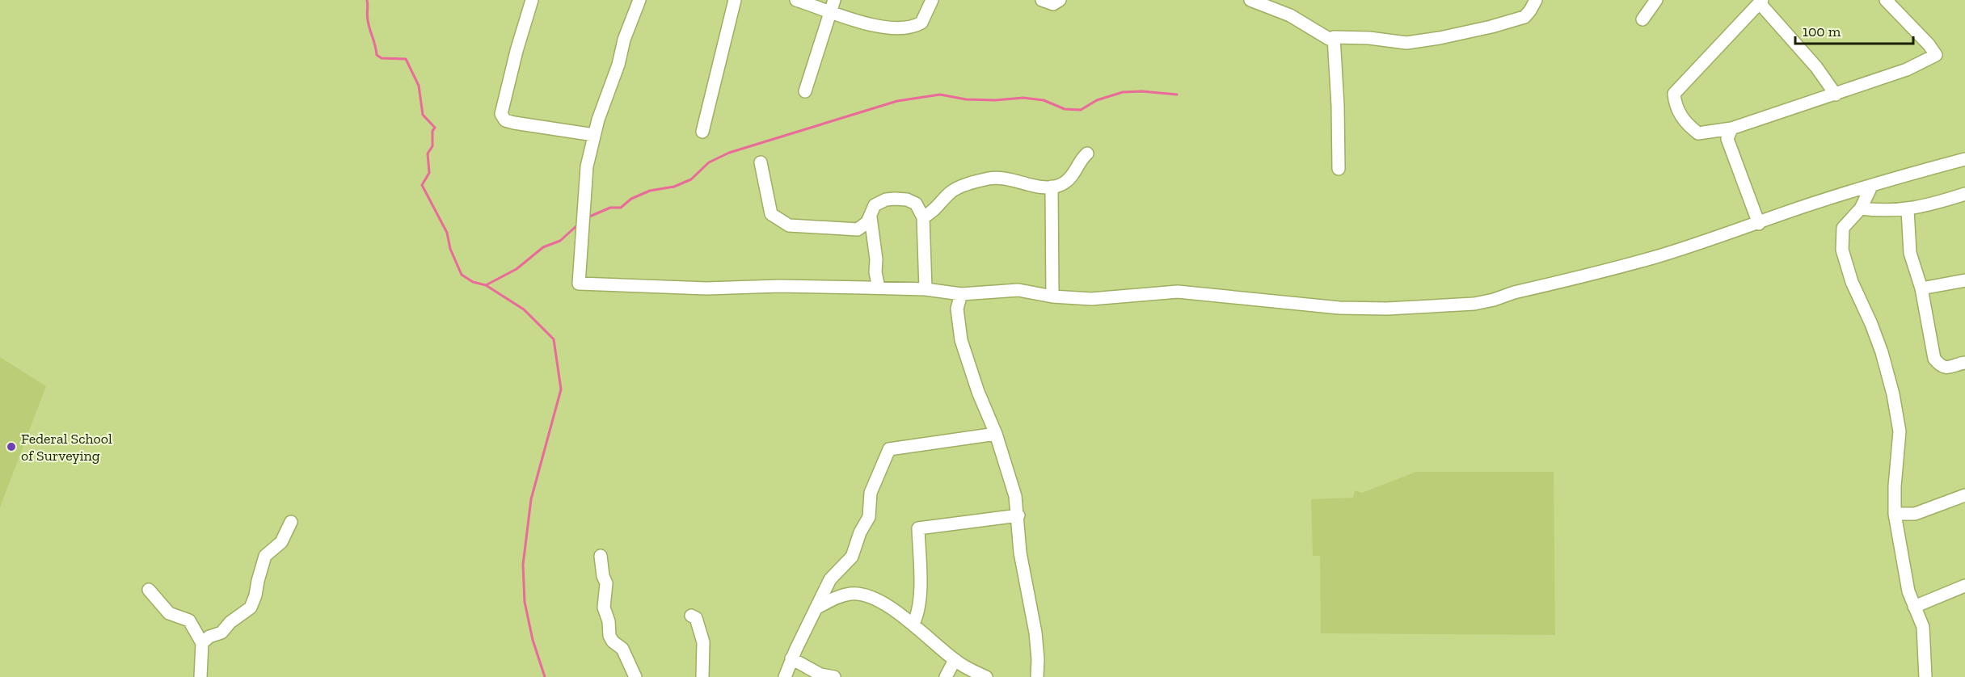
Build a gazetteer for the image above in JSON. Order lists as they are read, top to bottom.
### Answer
{
  "places": ["Federal School of Surveying"],
  "scale_bar": "100 m"
}
